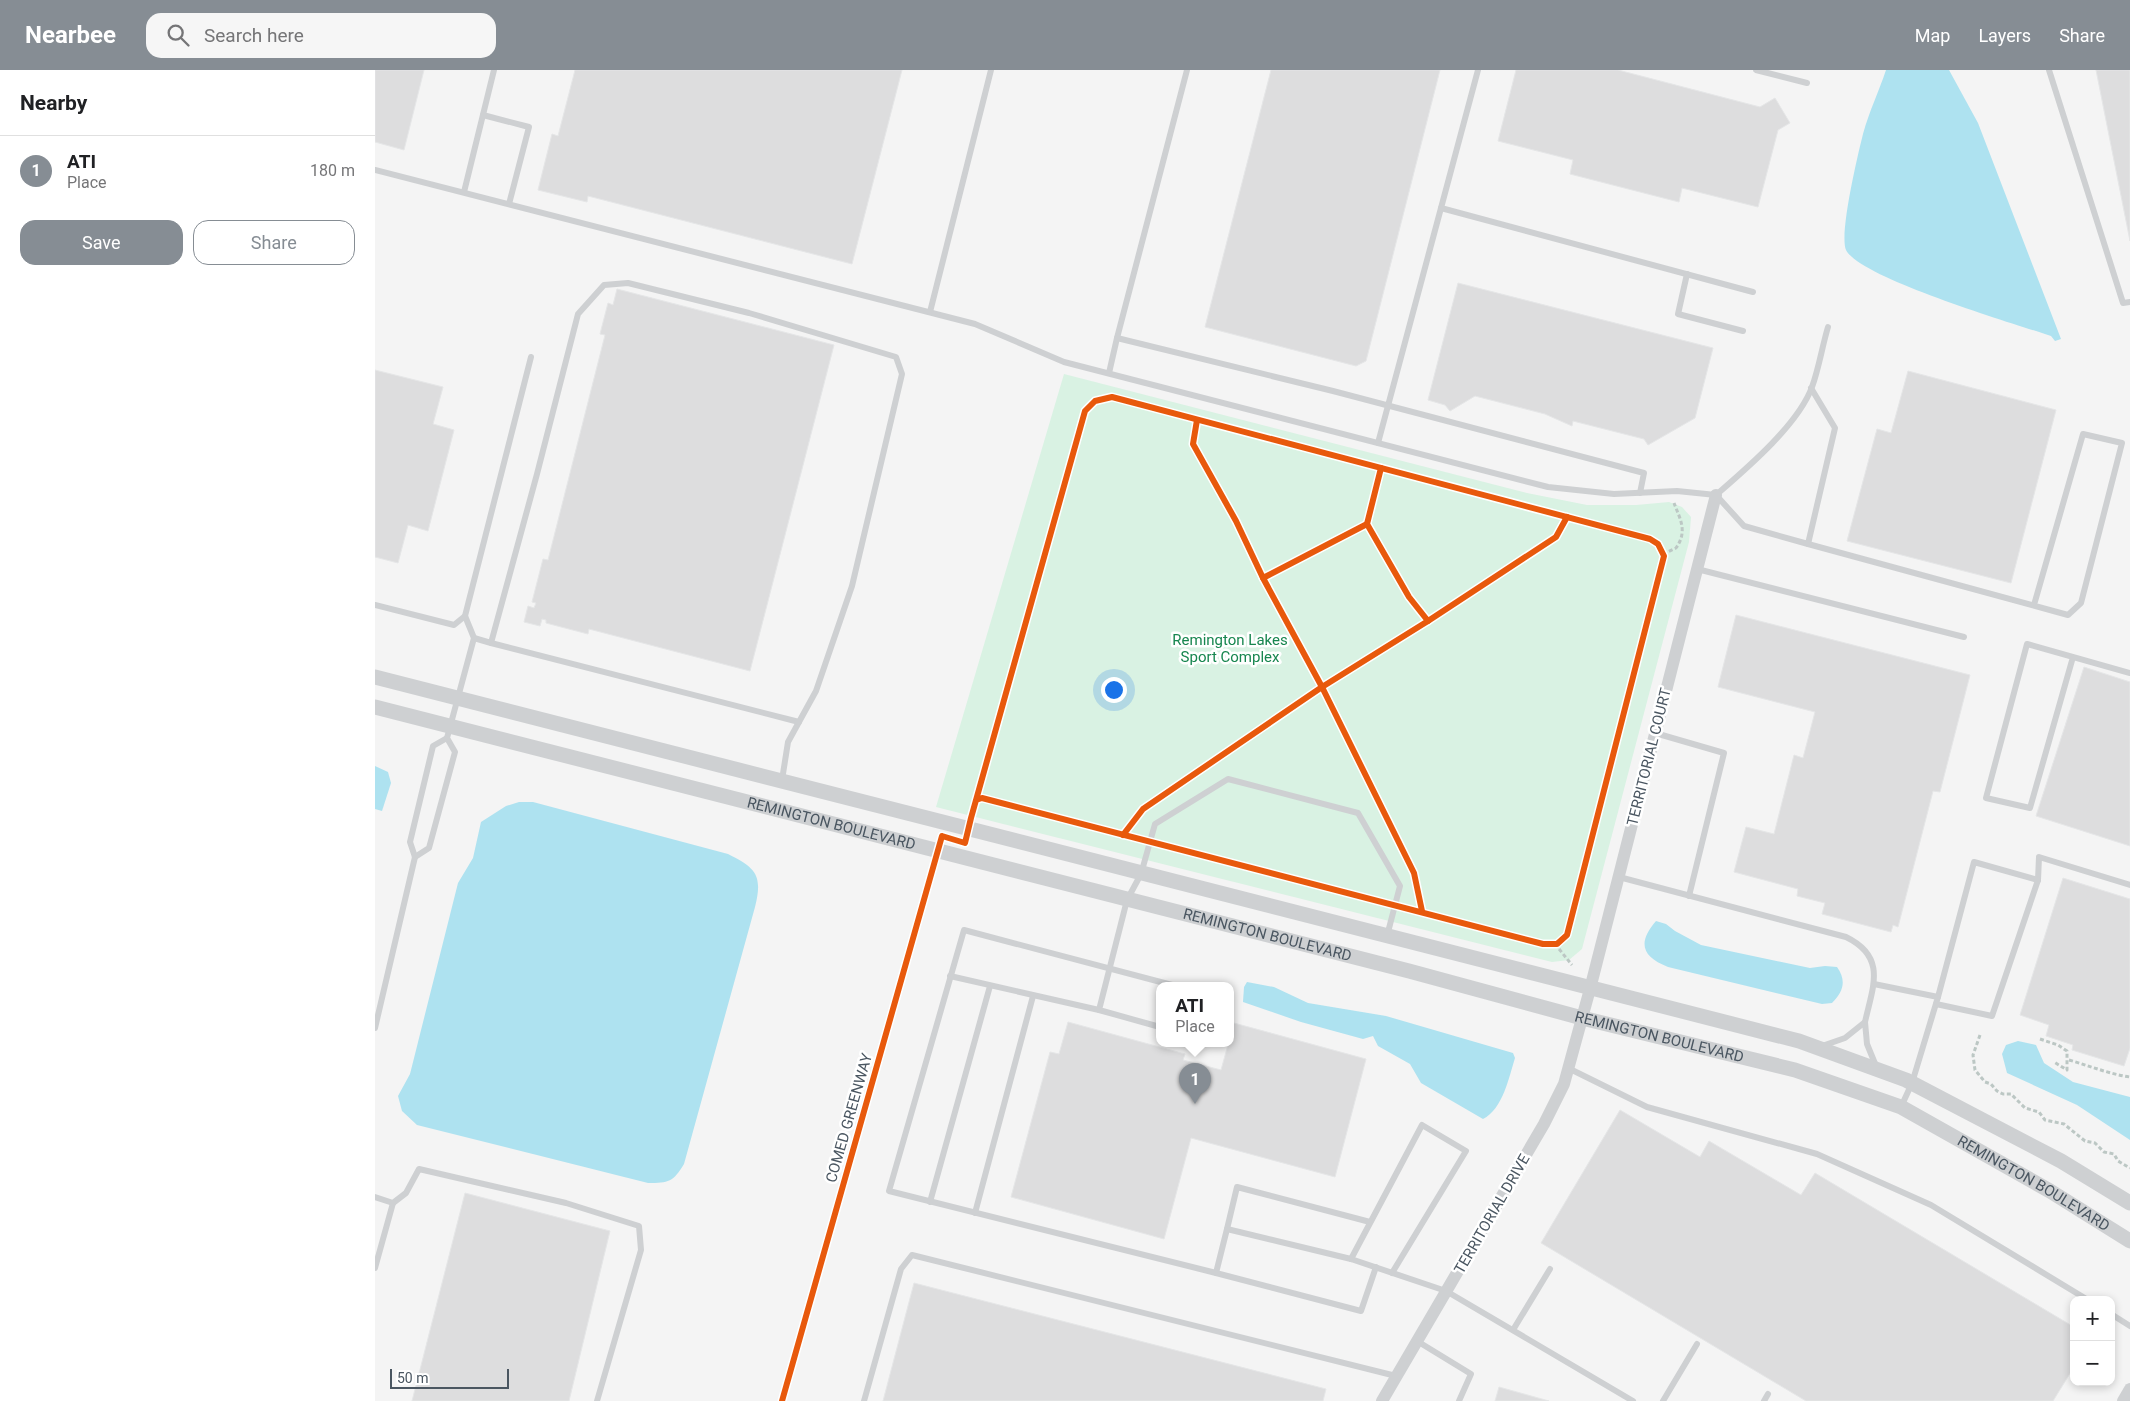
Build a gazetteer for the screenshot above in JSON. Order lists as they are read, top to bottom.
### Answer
{
  "streets": {
    "street": ["TERRITORIAL COURT", "REMINGTON BOULEVARD", "TERRITORIAL DRIVE"],
    "cycle path": ["COMED GREENWAY"]
  },
  "crossings": [
    ["TERRITORIAL COURT", "REMINGTON BOULEVARD"],
    ["TERRITORIAL COURT", "TERRITORIAL DRIVE"],
    ["REMINGTON BOULEVARD", "TERRITORIAL DRIVE"]
  ],
  "parks": ["Remington Lakes Sport Complex"],
  "scale_bar": "50 m",
  "page": {
    "header": "Nearbee",
    "search": "Search here",
    "nav": ["Map", "Layers", "Share"],
    "heading": "Nearby",
    "list": [
      {
        "mark": "1",
        "name": "ATI",
        "note": "Place",
        "value": "180 m"
      }
    ],
    "buttons": ["Save", "Share"],
    "popup": ["ATI", "Place"],
    "pins": "1",
    "map_buttons": ["+", "−"],
    "scale": "50 m"
  }
}
